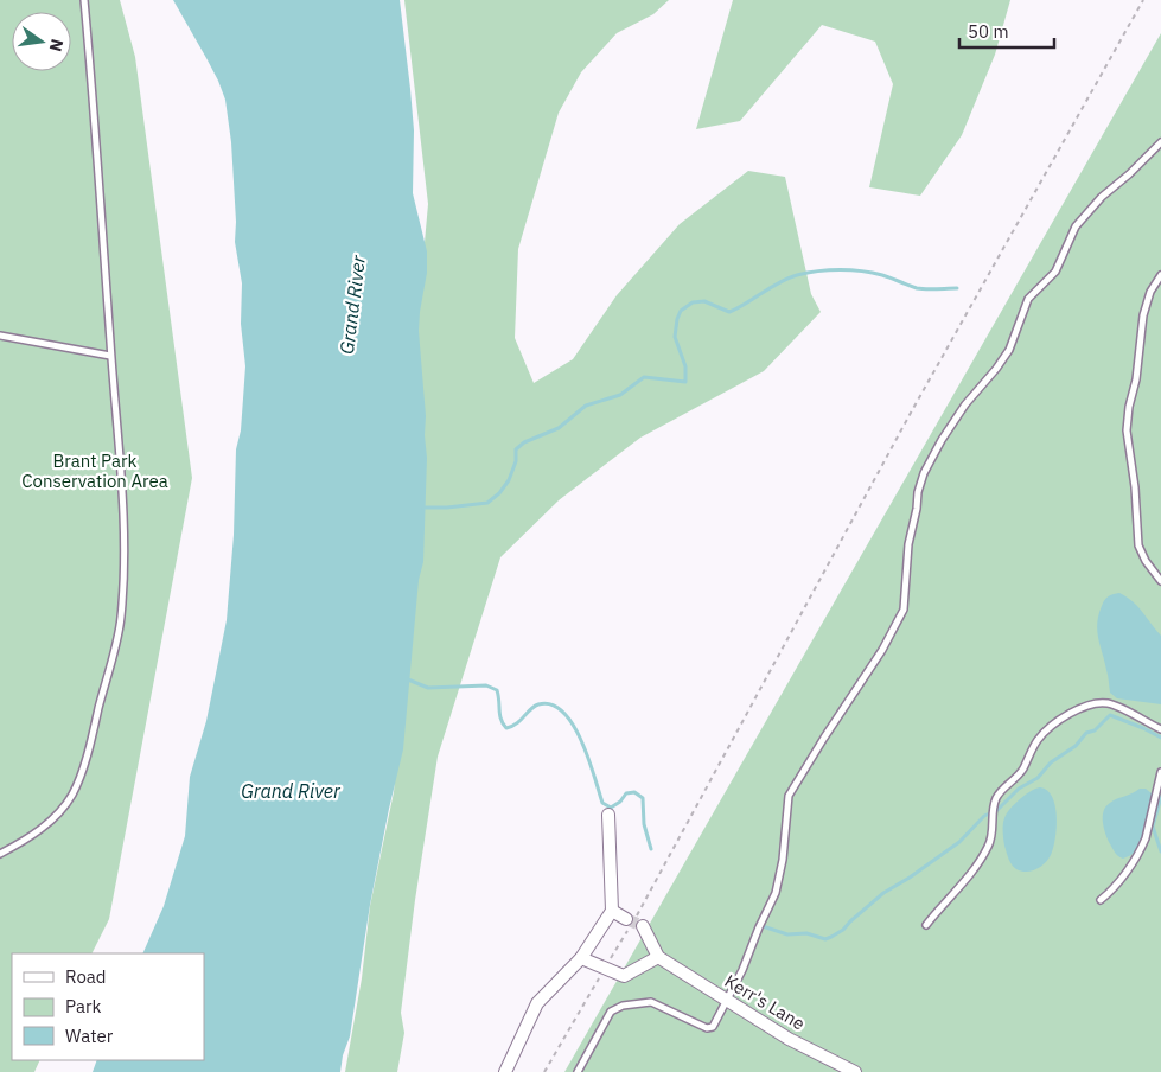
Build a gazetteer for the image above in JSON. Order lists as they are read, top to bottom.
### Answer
{
  "streets": {
    "street": ["Kerr's Lane"]
  },
  "water": ["Grand River"],
  "parks": ["Brant Park Conservation Area"],
  "legend": ["Road", "Park", "Water"],
  "scale_bar": "50 m",
  "north": "right"
}
